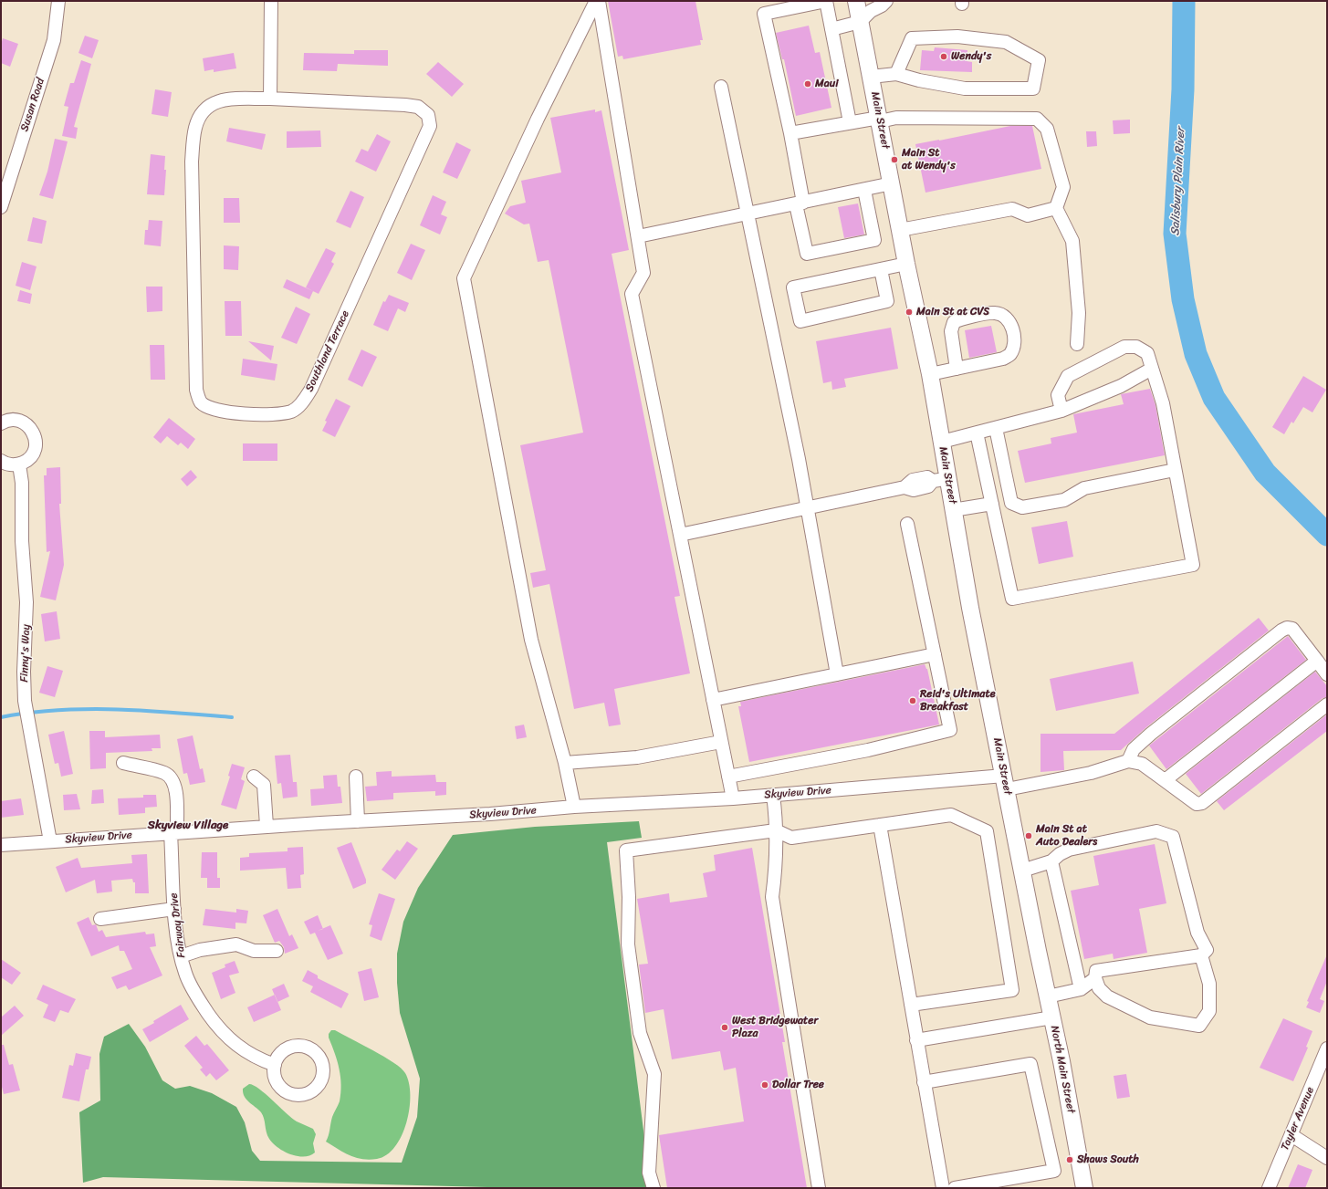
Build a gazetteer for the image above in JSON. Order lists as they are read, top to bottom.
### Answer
{
  "streets": {
    "main road": ["Main Street", "North Main Street"],
    "street": [
      "Susan Road",
      "Southland Terrace",
      "Finny's Way",
      "Skyview Drive",
      "Fairway Drive",
      "Tayler Avenue"
    ]
  },
  "crossings": [
    ["Main Street", "Skyview Drive"],
    ["Main Street", "North Main Street"],
    ["Finny's Way", "Skyview Drive"],
    ["Skyview Drive", "Fairway Drive"]
  ],
  "districts": ["Skyview Village"],
  "water": ["Salisbury Plain River"],
  "places": [
    "Wendy's",
    "Maui",
    "Main St at Wendy's",
    "Main St at CVS",
    "Reid's Ultimate Breakfast",
    "Main St at Auto Dealers",
    "West Bridgewater Plaza",
    "Dollar Tree",
    "Shaws South"
  ]
}
